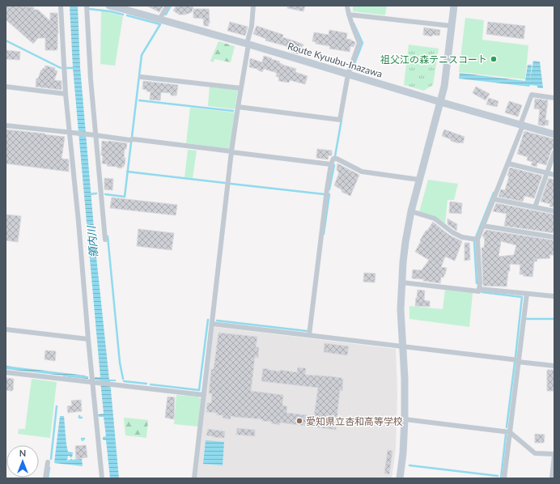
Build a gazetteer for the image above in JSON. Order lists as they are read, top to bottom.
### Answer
{
  "streets": {
    "main road": ["Route Kyuubu-Inazawa"]
  },
  "water": ["領内川"],
  "places": ["祖父江の森テニスコート", "愛知県立杏和高等学校"],
  "north": "top"
}
